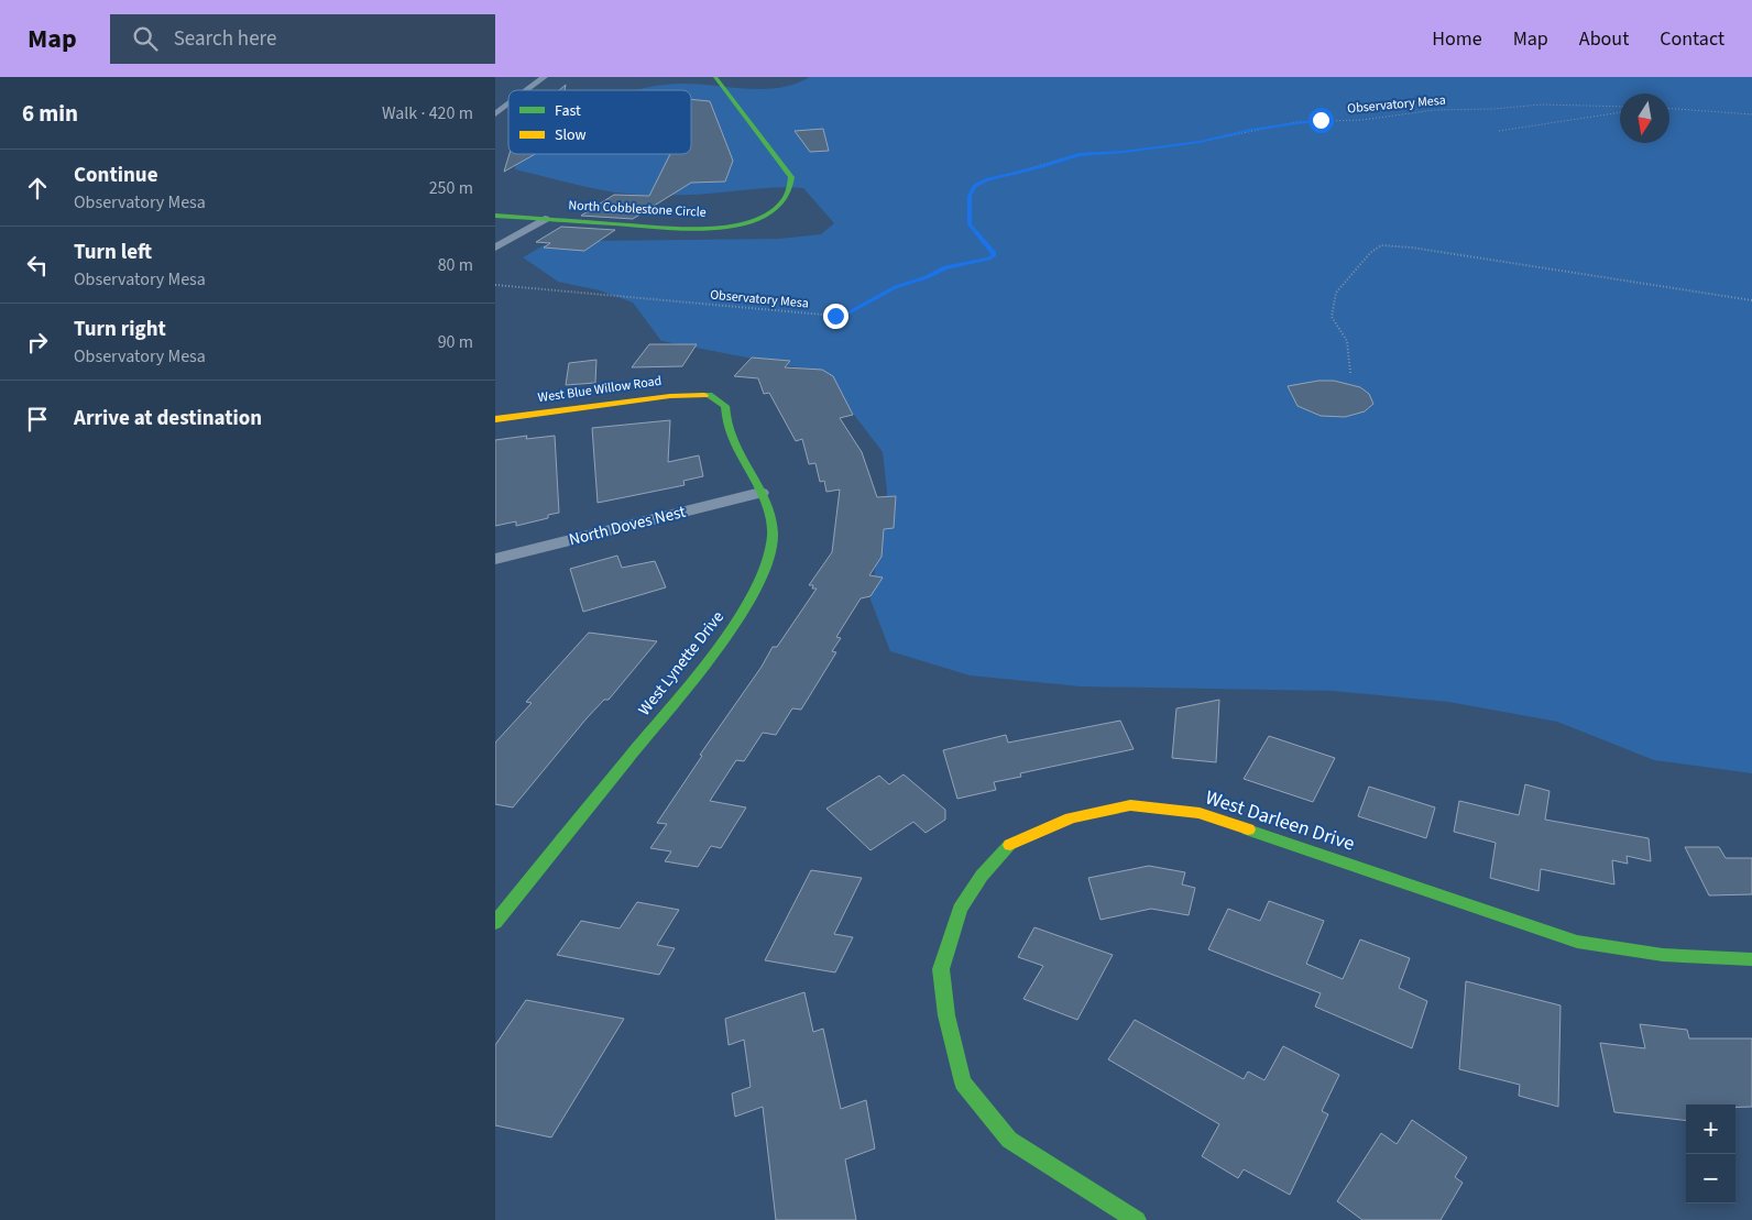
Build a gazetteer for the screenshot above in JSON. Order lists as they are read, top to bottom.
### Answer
{
  "streets": {
    "street": [
      "North Cobblestone Circle",
      "West Blue Willow Road",
      "North Doves Nest",
      "West Lynette Drive",
      "West Darleen Drive"
    ],
    "path": ["Observatory Mesa"]
  },
  "crossings": [
    ["West Blue Willow Road", "West Lynette Drive"],
    ["North Doves Nest", "West Lynette Drive"]
  ],
  "legend": ["Fast", "Slow"],
  "north": "bottom",
  "page": {
    "header": "Map",
    "search": "Search here",
    "nav": [
      "Home",
      "Map",
      "About",
      "Contact"
    ],
    "heading": ["6 min", "Walk · 420 m"],
    "list": [
      ["Continue", "Observatory Mesa", "250 m"],
      ["Turn left", "Observatory Mesa", "80 m"],
      ["Turn right", "Observatory Mesa", "90 m"],
      "Arrive at destination"
    ],
    "map_buttons": ["+", "−"]
  }
}
